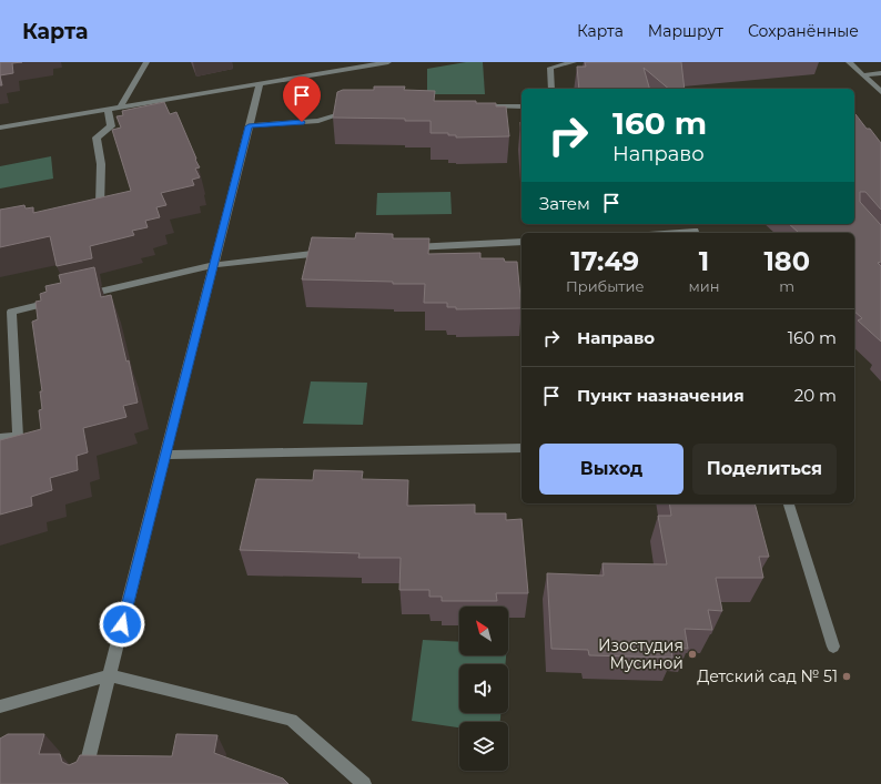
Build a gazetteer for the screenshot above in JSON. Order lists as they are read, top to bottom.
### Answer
{
  "places": ["Изостудия Мусиной", "Детский сад № 51"],
  "north": "top left",
  "page": {
    "header": "Карта",
    "nav": ["Карта", "Маршрут", "Сохранённые"],
    "turn": ["160 m", "Направо"],
    "then": "Затем",
    "eta": [
      "17:49",
      "Прибытие",
      "1",
      "мин",
      "180",
      "m"
    ],
    "list": [
      {
        "name": "Направо",
        "value": "160 m"
      },
      {
        "name": "Пункт назначения",
        "value": "20 m"
      }
    ],
    "buttons": ["Выход", "Поделиться"]
  }
}
